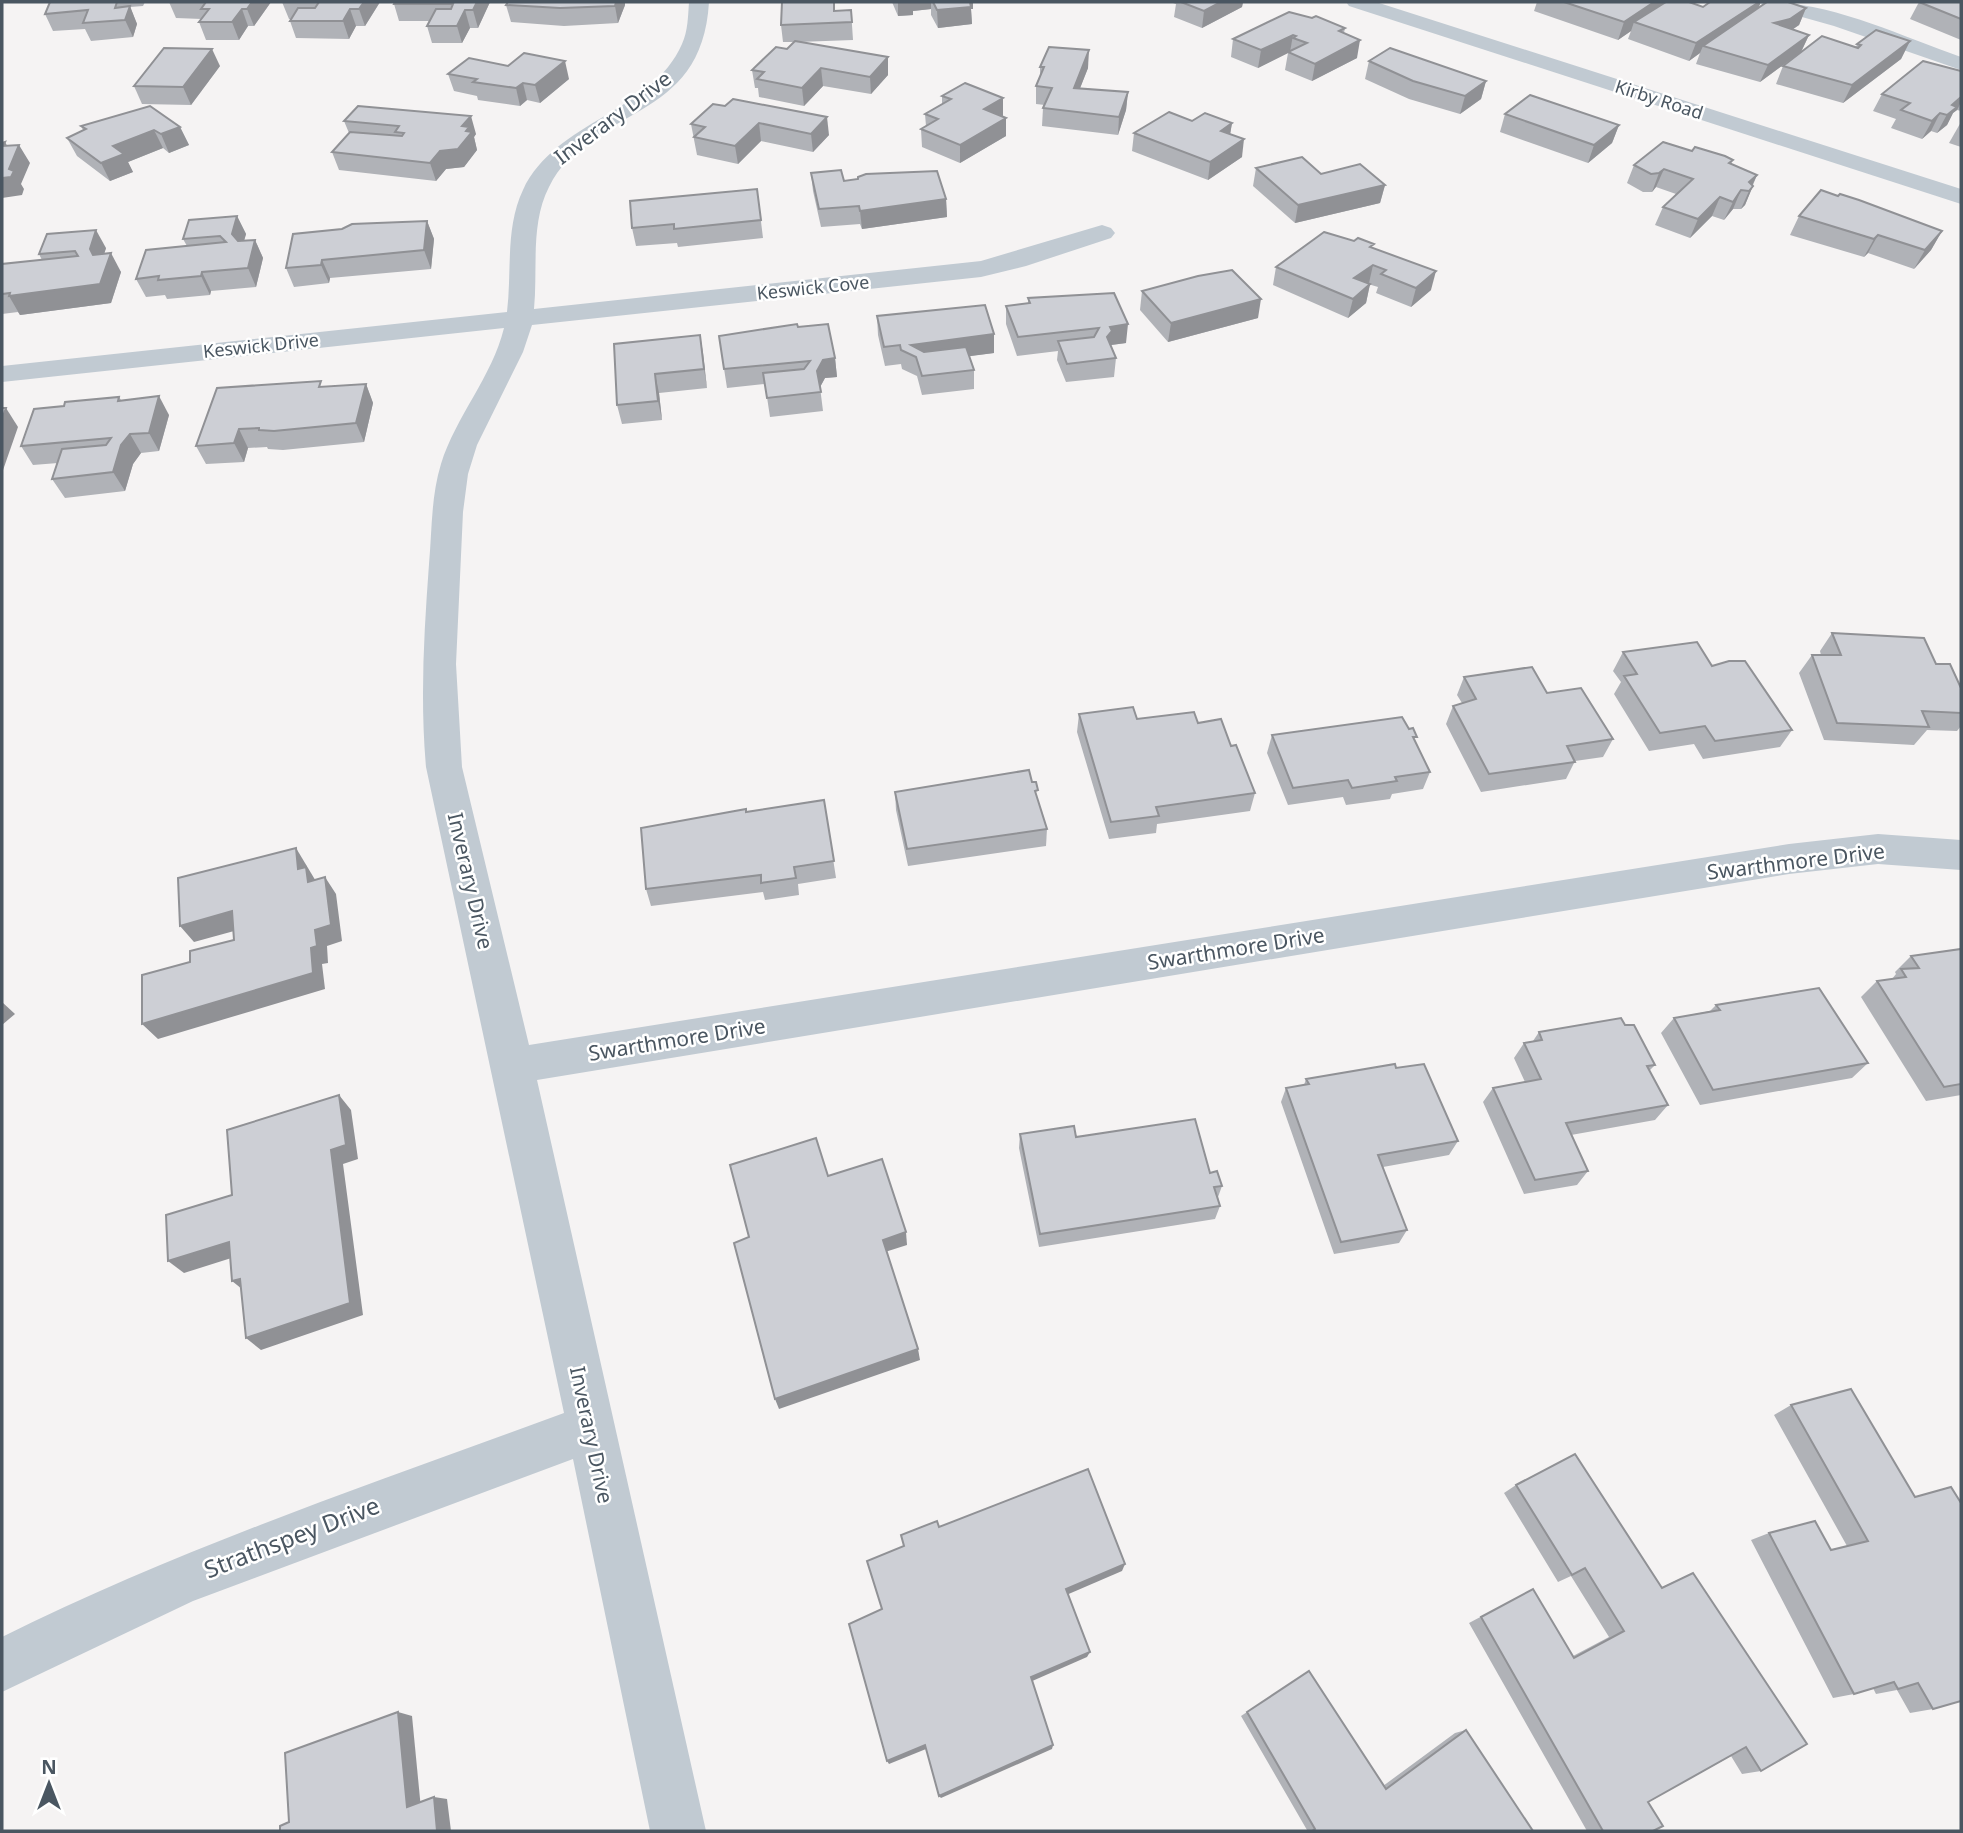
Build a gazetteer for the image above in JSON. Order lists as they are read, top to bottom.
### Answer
{
  "streets": {
    "street": [
      "Kirby Road",
      "Inverary Drive",
      "Keswick Cove",
      "Keswick Drive",
      "Swarthmore Drive",
      "Strathspey Drive"
    ]
  },
  "crossings": [
    ["Inverary Drive", "Keswick Cove"],
    ["Inverary Drive", "Keswick Drive"],
    ["Inverary Drive", "Swarthmore Drive"],
    ["Inverary Drive", "Strathspey Drive"],
    ["Keswick Cove", "Keswick Drive"]
  ],
  "north": "top"
}
